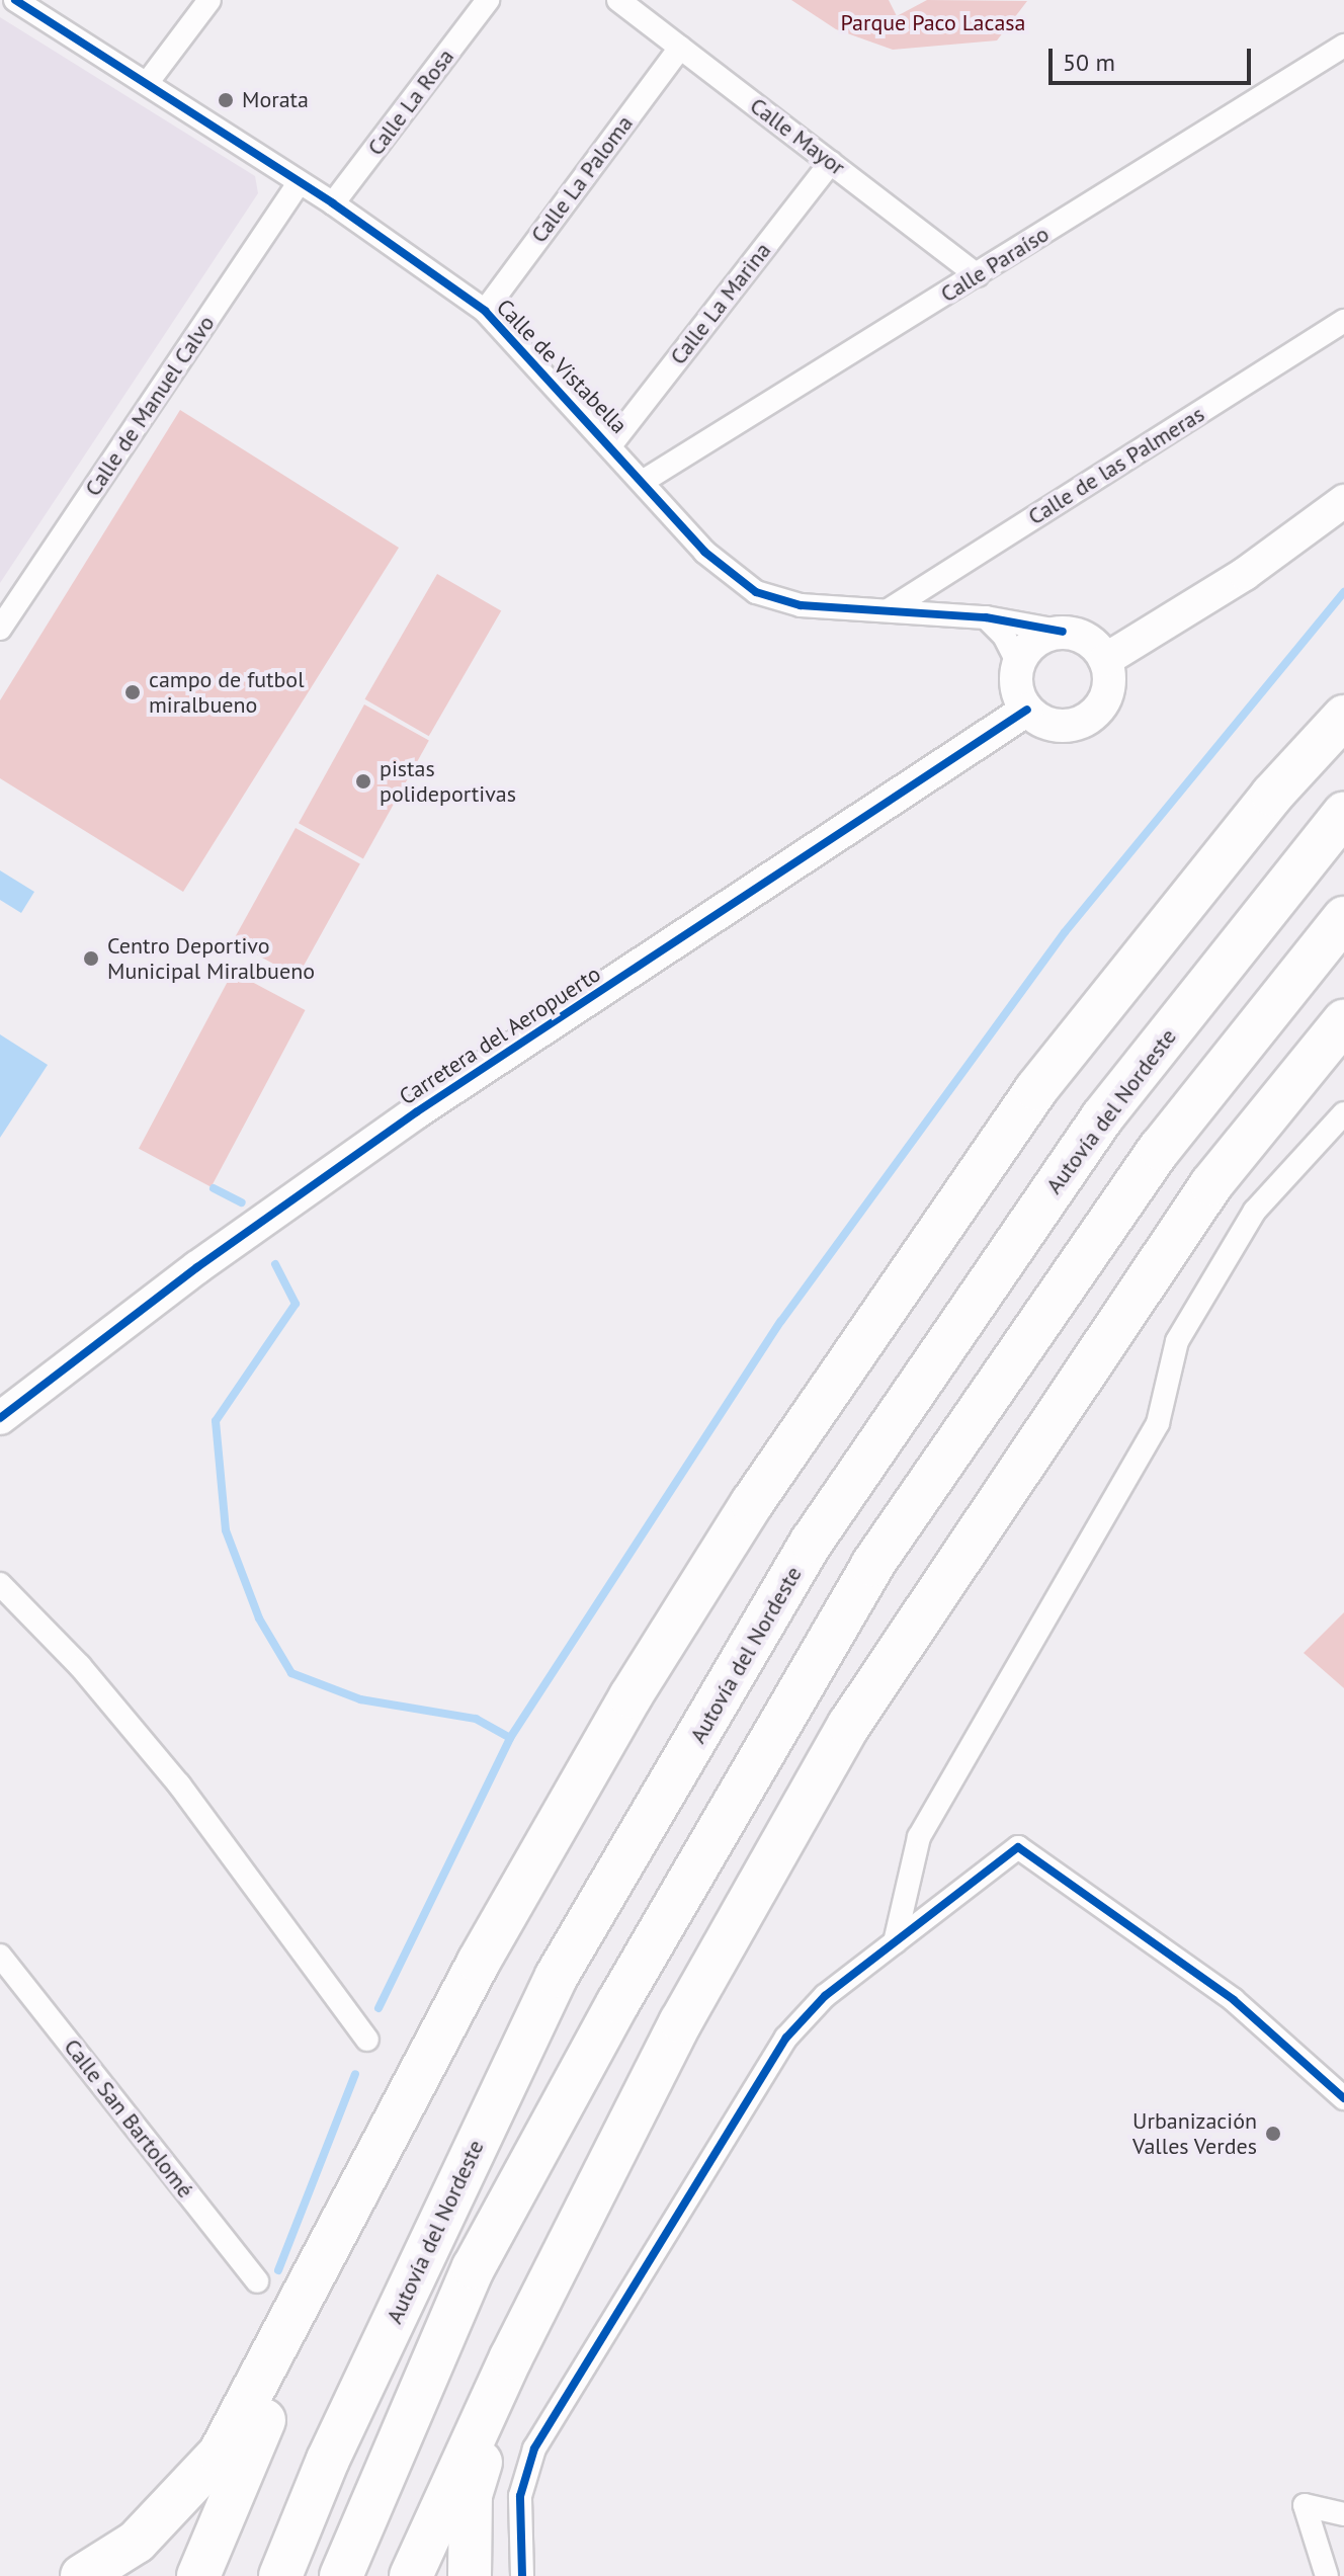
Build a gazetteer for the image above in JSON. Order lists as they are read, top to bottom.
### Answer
{
  "streets": {
    "highway": ["Autovía del Nordeste"],
    "street": [
      "Calle La Rosa",
      "Calle Mayor",
      "Calle La Paloma",
      "Calle Paraíso",
      "Calle La Marina",
      "Calle de Vistabella",
      "Calle de Manuel Calvo",
      "Calle de las Palmeras",
      "Carretera del Aeropuerto",
      "Calle San Bartolomé"
    ]
  },
  "crossings": [
    ["Calle La Rosa", "Calle de Vistabella"],
    ["Calle Mayor", "Calle La Paloma"],
    ["Calle Mayor", "Calle Paraíso"],
    ["Calle Mayor", "Calle La Marina"],
    ["Calle La Paloma", "Calle de Vistabella"],
    ["Calle Paraíso", "Calle de Vistabella"],
    ["Calle La Marina", "Calle de Vistabella"],
    ["Calle de Vistabella", "Calle de Manuel Calvo"],
    ["Calle de Vistabella", "Calle de las Palmeras"],
    ["Calle de Vistabella", "Carretera del Aeropuerto"]
  ],
  "parks": ["Parque Paco Lacasa"],
  "places": [
    "Morata",
    "campo de futbol miralbueno",
    "pistas polideportivas",
    "Centro Deportivo Municipal Miralbueno",
    "Urbanización Valles Verdes"
  ],
  "scale_bar": "50 m"
}
